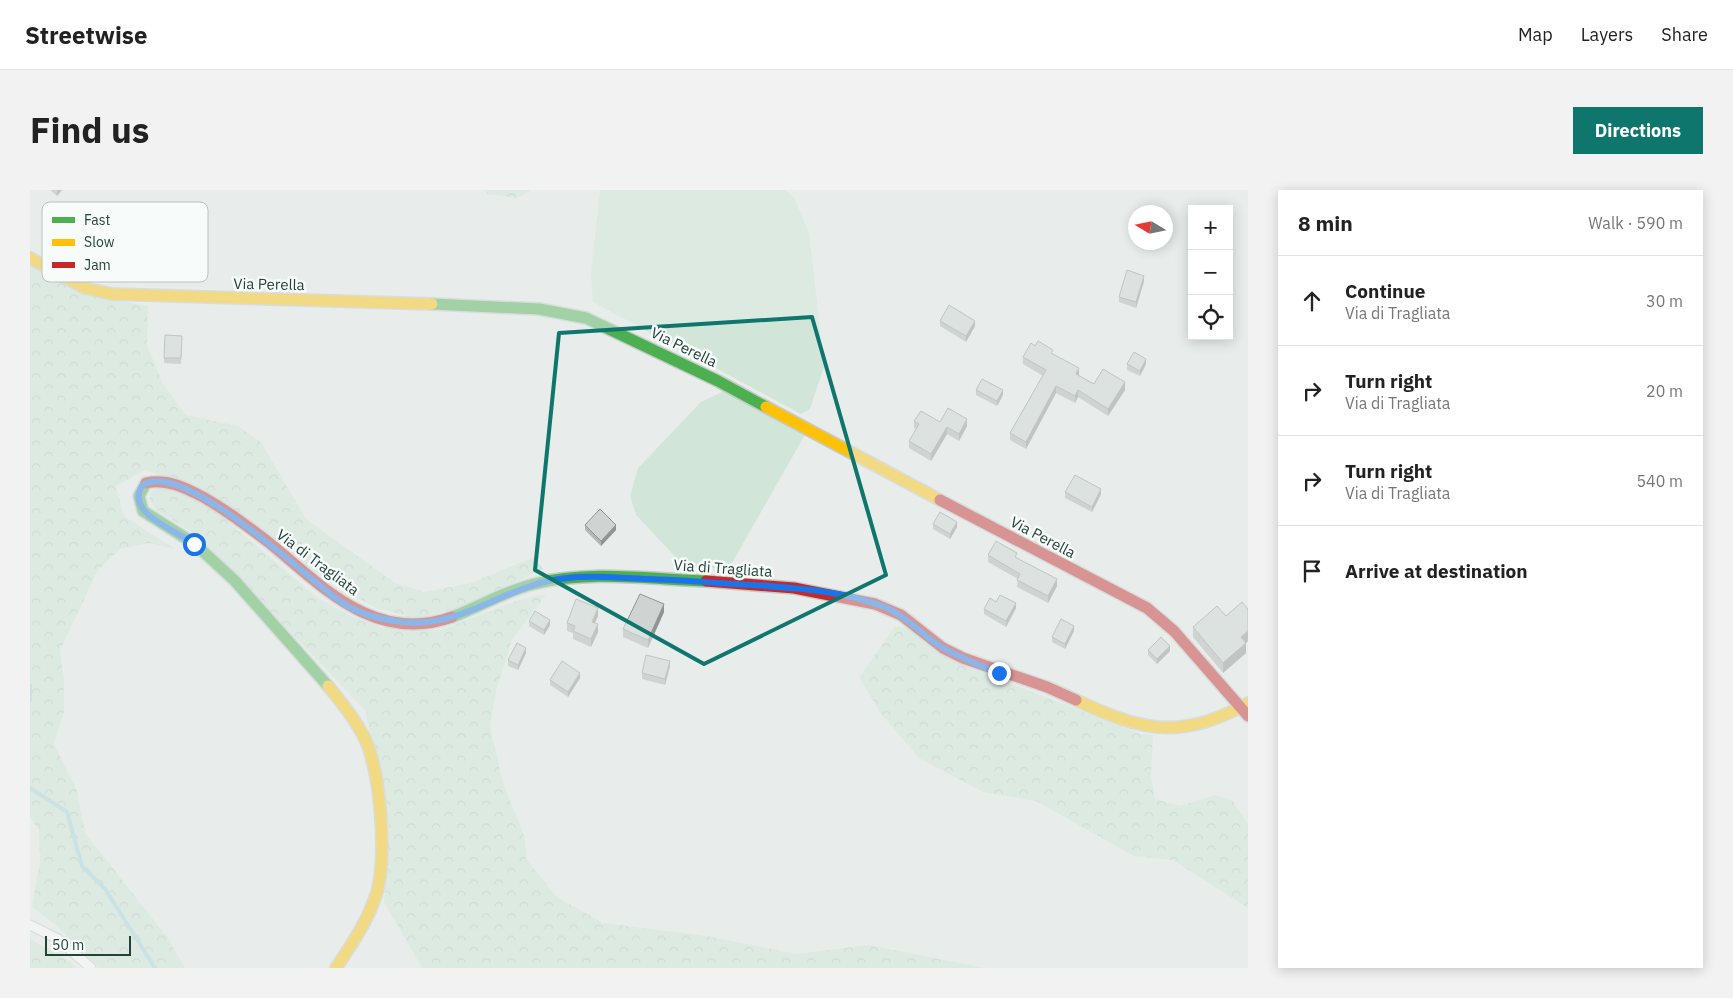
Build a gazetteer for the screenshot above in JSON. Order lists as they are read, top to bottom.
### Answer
{
  "streets": {
    "street": ["Via Perella", "Via di Tragliata"]
  },
  "crossings": [
    ["Via Perella", "Via di Tragliata"]
  ],
  "legend": ["Fast", "Slow", "Jam"],
  "scale_bar": "50 m",
  "north": "left",
  "page": {
    "header": "Streetwise",
    "nav": ["Map", "Layers", "Share"],
    "title": "Find us",
    "buttons": "Directions",
    "heading": ["8 min", "Walk · 590 m"],
    "map_buttons": ["+", "−"],
    "list": [
      ["Continue", "Via di Tragliata", "30 m"],
      ["Turn right", "Via di Tragliata", "20 m"],
      ["Turn right", "Via di Tragliata", "540 m"],
      "Arrive at destination"
    ],
    "scale": "50 m"
  }
}
